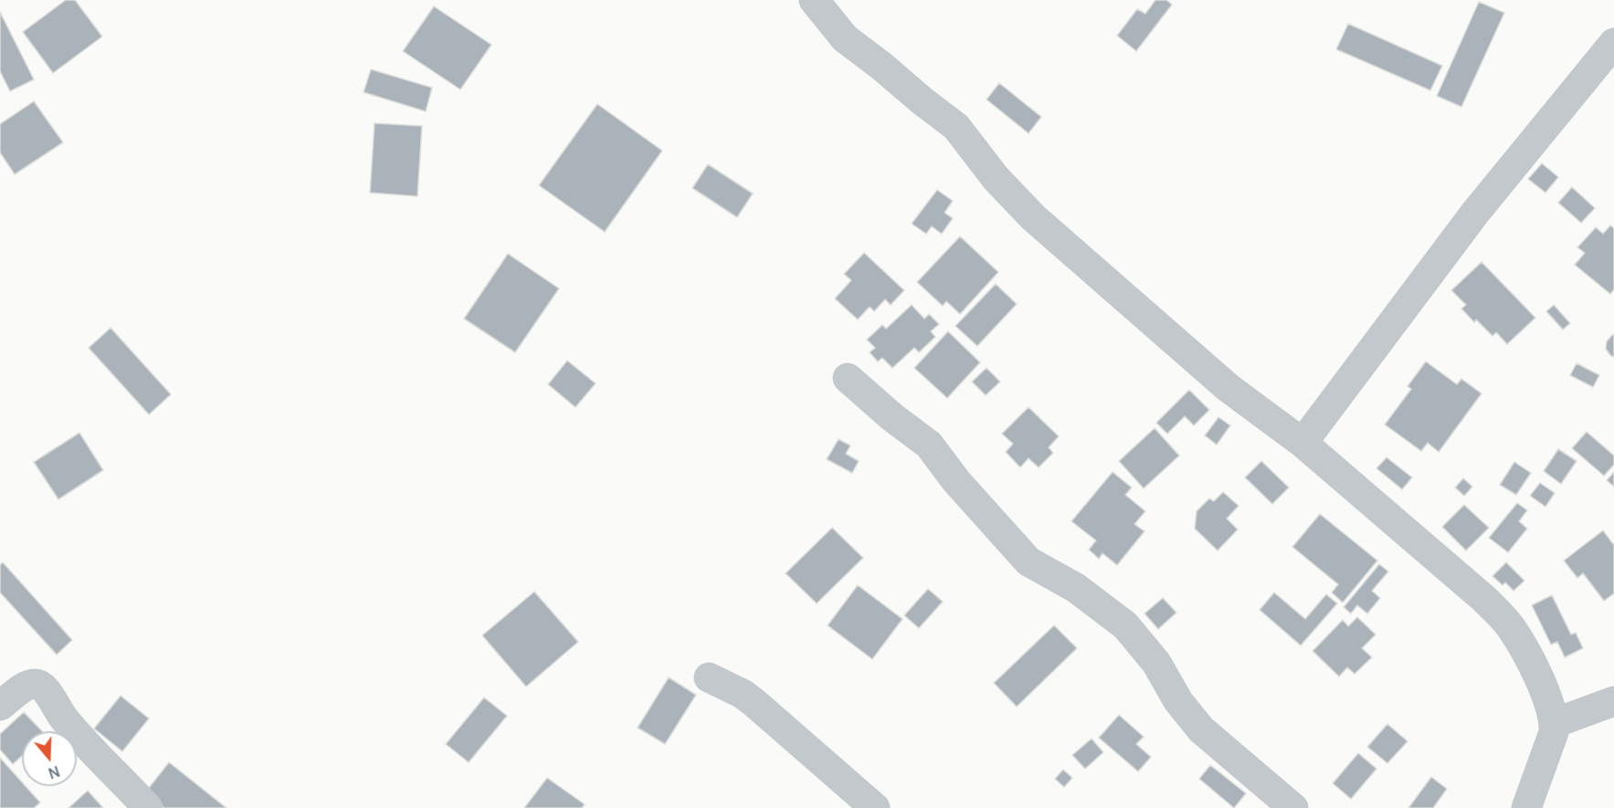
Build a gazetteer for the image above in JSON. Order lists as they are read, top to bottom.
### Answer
{
  "north": "bottom"
}
